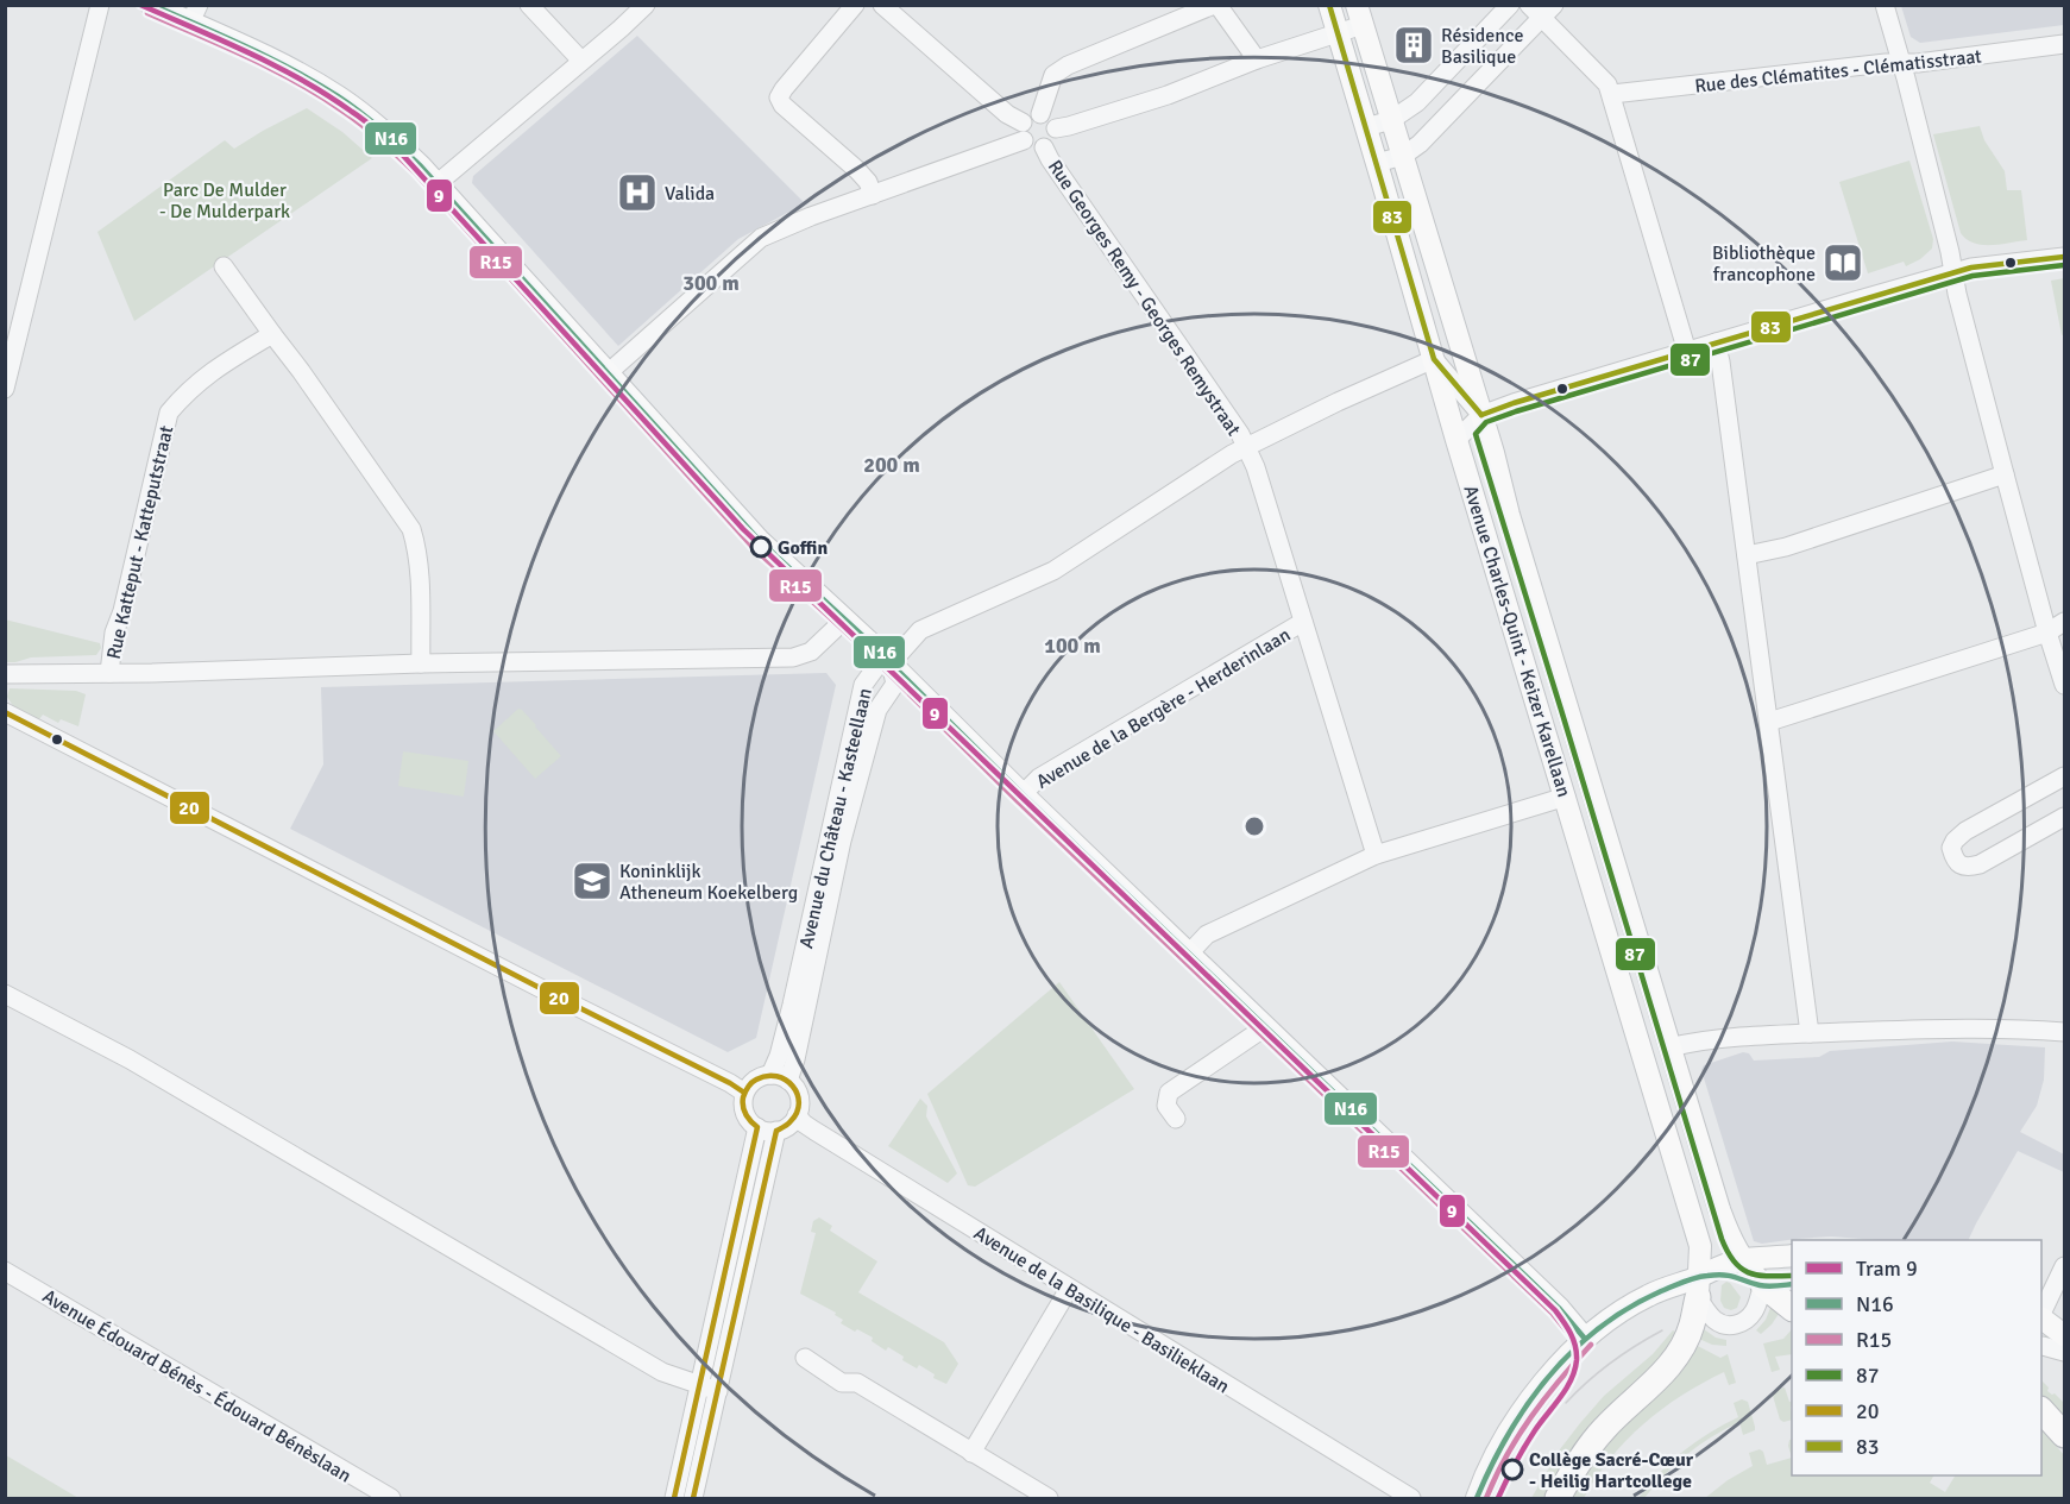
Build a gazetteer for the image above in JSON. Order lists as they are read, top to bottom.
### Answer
{
  "streets": {
    "main road": ["Avenue Charles-Quint - Keizer Karellaan"],
    "street": [
      "Rue des Clématites - Clématisstraat",
      "Rue Georges Remy - Georges Remystraat",
      "Rue Katteput - Katteputstraat",
      "Avenue de la Bergère - Herderinlaan",
      "Avenue du Château - Kasteellaan",
      "Avenue de la Basilique - Basilieklaan",
      "Avenue Édouard Bénès - Édouard Bénèslaan"
    ]
  },
  "crossings": [
    ["Rue Georges Remy - Georges Remystraat", "Avenue de la Bergère - Herderinlaan"],
    ["Avenue du Château - Kasteellaan", "Avenue de la Basilique - Basilieklaan"]
  ],
  "parks": ["Parc De Mulder - De Mulderpark"],
  "places": {
    "building": ["Résidence Basilique"],
    "hospital": ["Valida"],
    "library": ["Bibliothèque francophone"],
    "other": ["Goffin", "Collège Sacré-Cœur - Heilig Hartcollege"],
    "school or university": ["Koninklijk Atheneum Koekelberg"]
  },
  "lines": [
    "tram line 9",
    "transit line N16",
    "transit line 83",
    "transit line R15",
    "transit line 87",
    "transit line 20"
  ],
  "legend": [
    "Tram 9",
    "N16",
    "R15",
    "87",
    "20",
    "83"
  ],
  "rings": ["300 m", "200 m", "100 m"]
}
